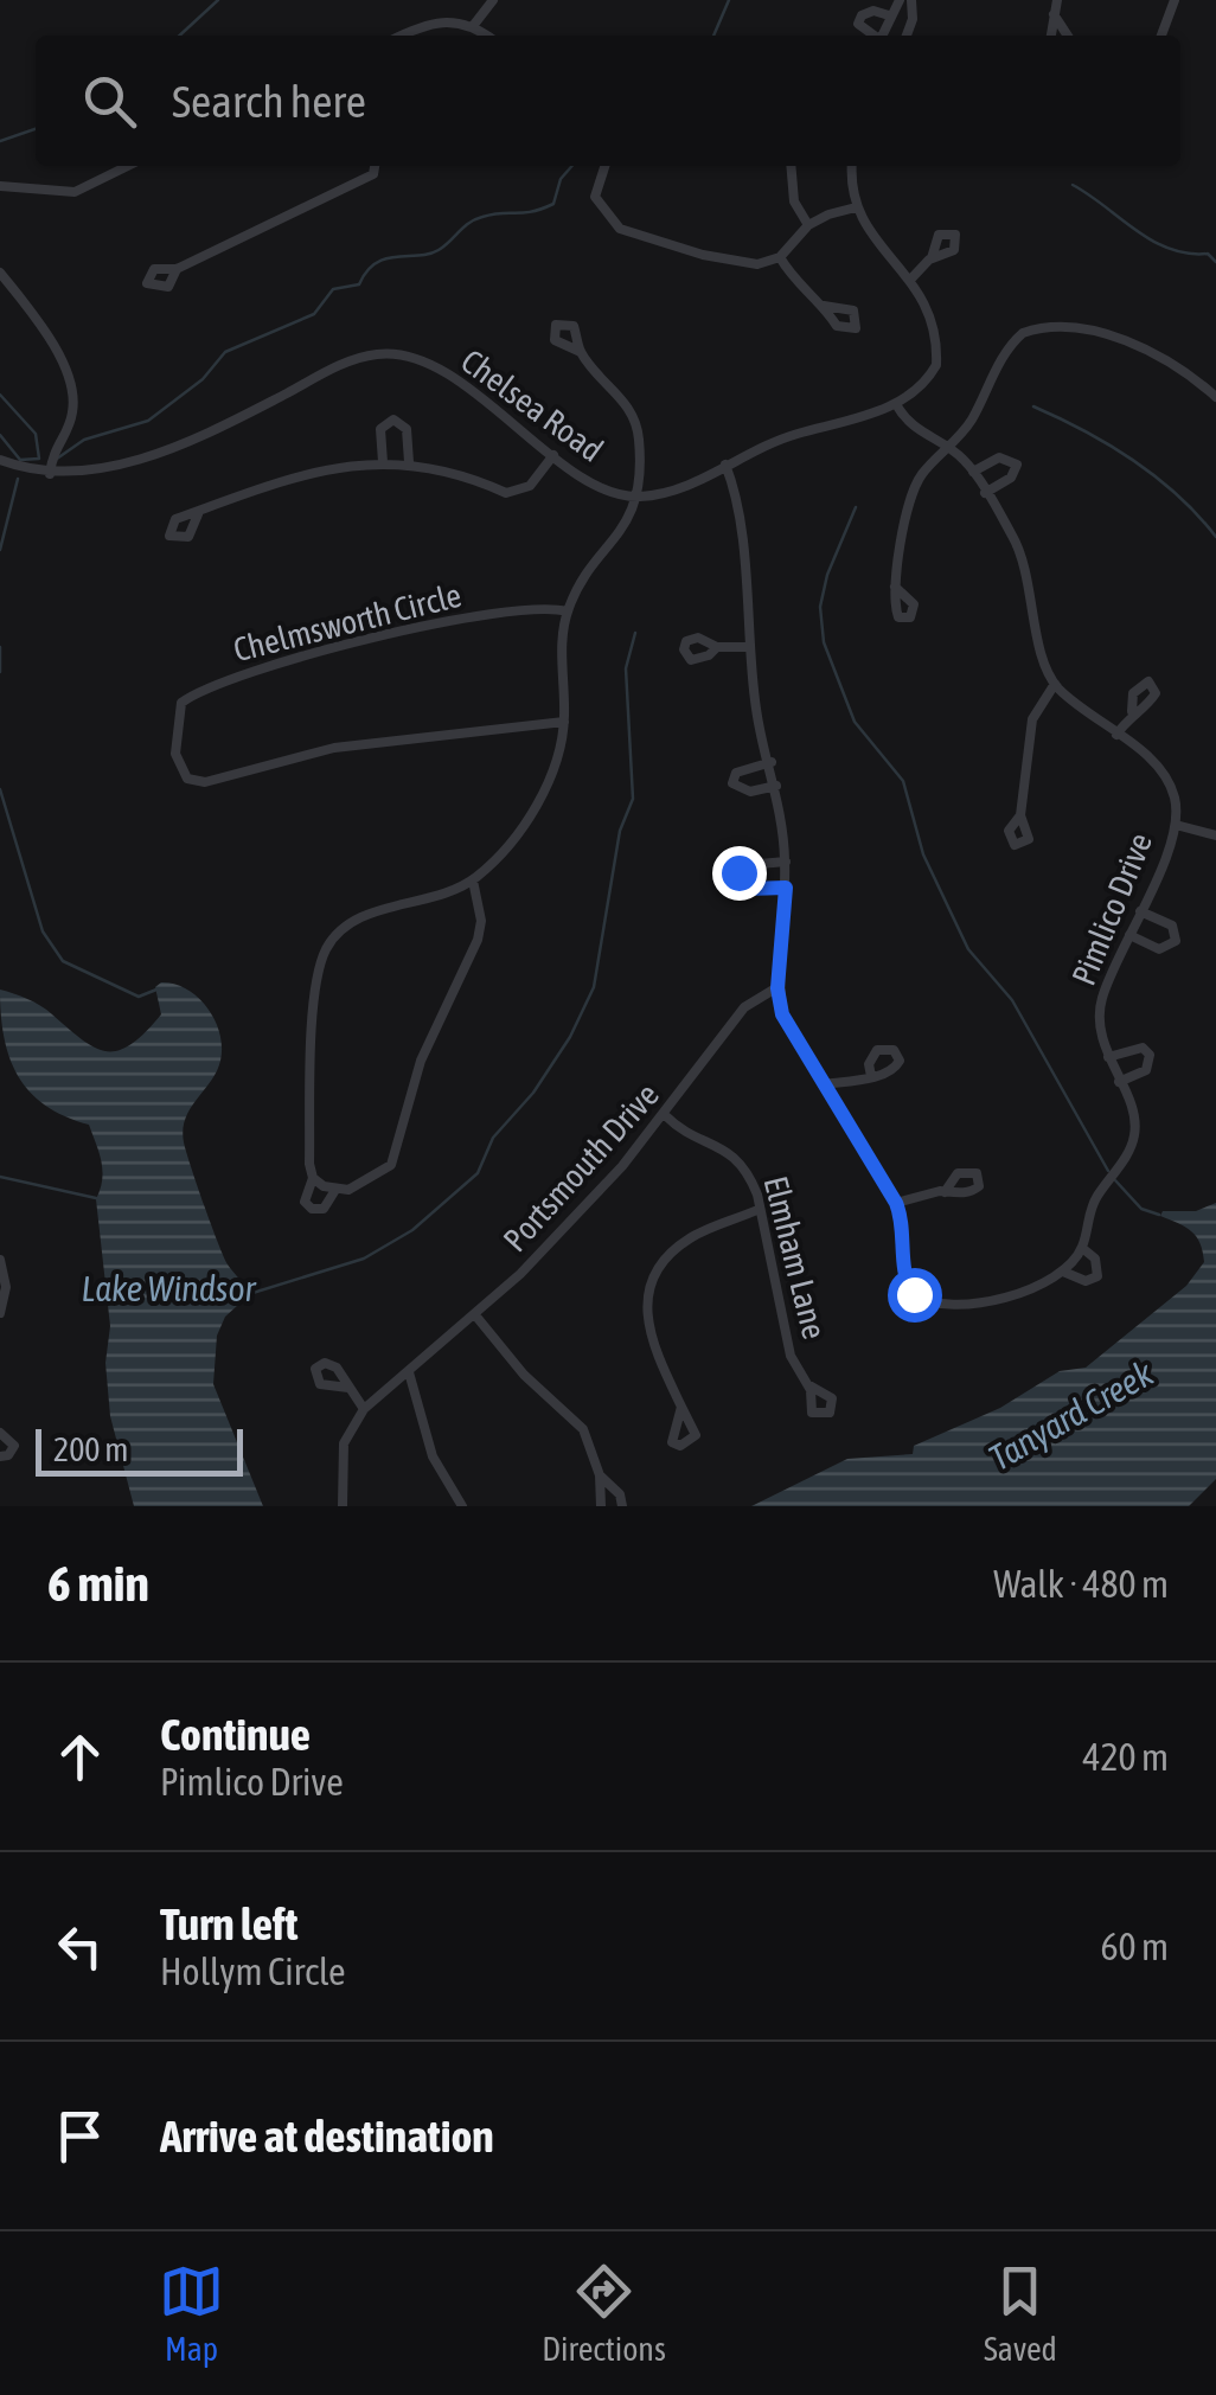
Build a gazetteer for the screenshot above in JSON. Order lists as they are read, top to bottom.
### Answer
{
  "streets": {
    "street": [
      "Chelsea Road",
      "Chelmsworth Circle",
      "Pimlico Drive",
      "Portsmouth Drive",
      "Elmham Lane"
    ]
  },
  "crossings": [
    ["Pimlico Drive", "Portsmouth Drive"],
    ["Portsmouth Drive", "Elmham Lane"]
  ],
  "water": ["Lake Windsor", "Tanyard Creek"],
  "scale_bar": "200 m",
  "page": {
    "search": "Search here",
    "scale": "200 m",
    "heading": ["6 min", "Walk · 480 m"],
    "list": [
      ["Continue", "Pimlico Drive", "420 m"],
      ["Turn left", "Hollym Circle", "60 m"],
      "Arrive at destination"
    ],
    "nav": ["Map", "Directions", "Saved"]
  }
}
